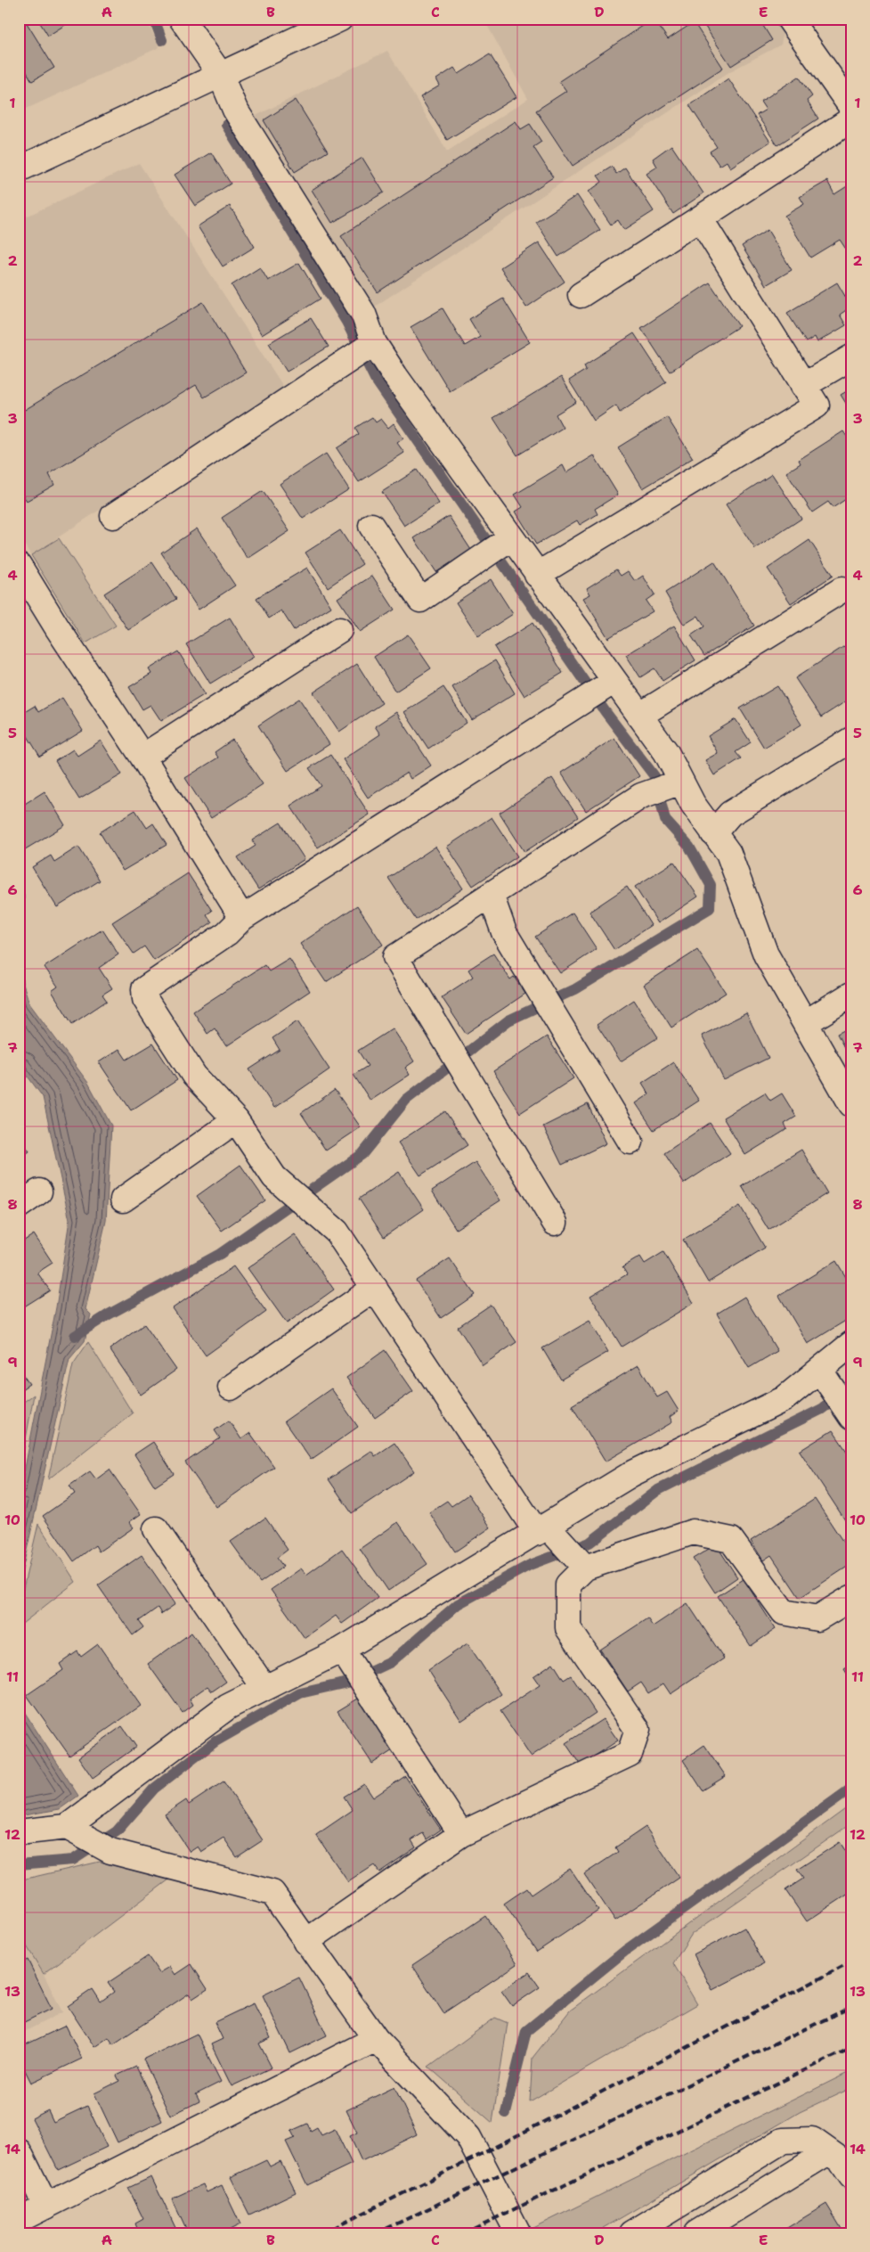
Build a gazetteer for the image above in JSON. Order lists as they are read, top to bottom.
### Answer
{
  "grid": {
    "columns": [
      "A",
      "B",
      "C",
      "D",
      "E"
    ],
    "rows": [
      "1",
      "2",
      "3",
      "4",
      "5",
      "6",
      "7",
      "8",
      "9",
      "10",
      "11",
      "12",
      "13",
      "14"
    ]
  }
}
